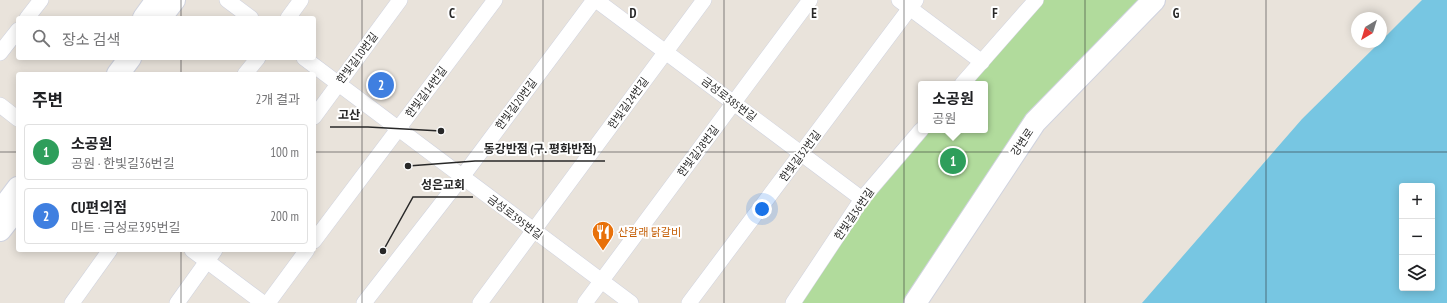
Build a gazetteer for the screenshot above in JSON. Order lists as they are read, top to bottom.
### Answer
{
  "streets": {
    "street": [
      "한빛길10번길",
      "한빛길14번길",
      "금성로385번길",
      "한빛길24번길",
      "한빛길20번길",
      "강변로",
      "한빛길28번길",
      "한빛길32번길",
      "한빛길36번길",
      "금성로395번길"
    ]
  },
  "crossings": [
    ["한빛길10번길", "금성로395번길"],
    ["한빛길14번길", "금성로395번길"],
    ["금성로385번길", "한빛길24번길"],
    ["금성로385번길", "한빛길20번길"],
    ["금성로385번길", "한빛길28번길"],
    ["금성로385번길", "한빛길32번길"],
    ["금성로385번길", "한빛길36번길"],
    ["한빛길24번길", "금성로395번길"],
    ["한빛길20번길", "금성로395번길"],
    ["한빛길28번길", "금성로395번길"]
  ],
  "places": {
    "other": ["고산", "동강반점 (구. 평화반점)", "성은교회"],
    "restaurant": ["산갈래 닭갈비"]
  },
  "north": "bottom left",
  "page": {
    "search": "장소 검색",
    "pins": ["2", "1"],
    "heading": ["주변", "2개 결과"],
    "popup": ["소공원", "공원"],
    "list": [
      {
        "mark": "1",
        "name": "소공원",
        "note": "공원 · 한빛길36번길",
        "value": "100 m"
      },
      {
        "mark": "2",
        "name": "CU편의점",
        "note": "마트 · 금성로395번길",
        "value": "200 m"
      }
    ],
    "map_buttons": ["+", "−"]
  },
  "grid": {
    "columns": [
      "C",
      "D",
      "E",
      "F",
      "G"
    ]
  }
}
